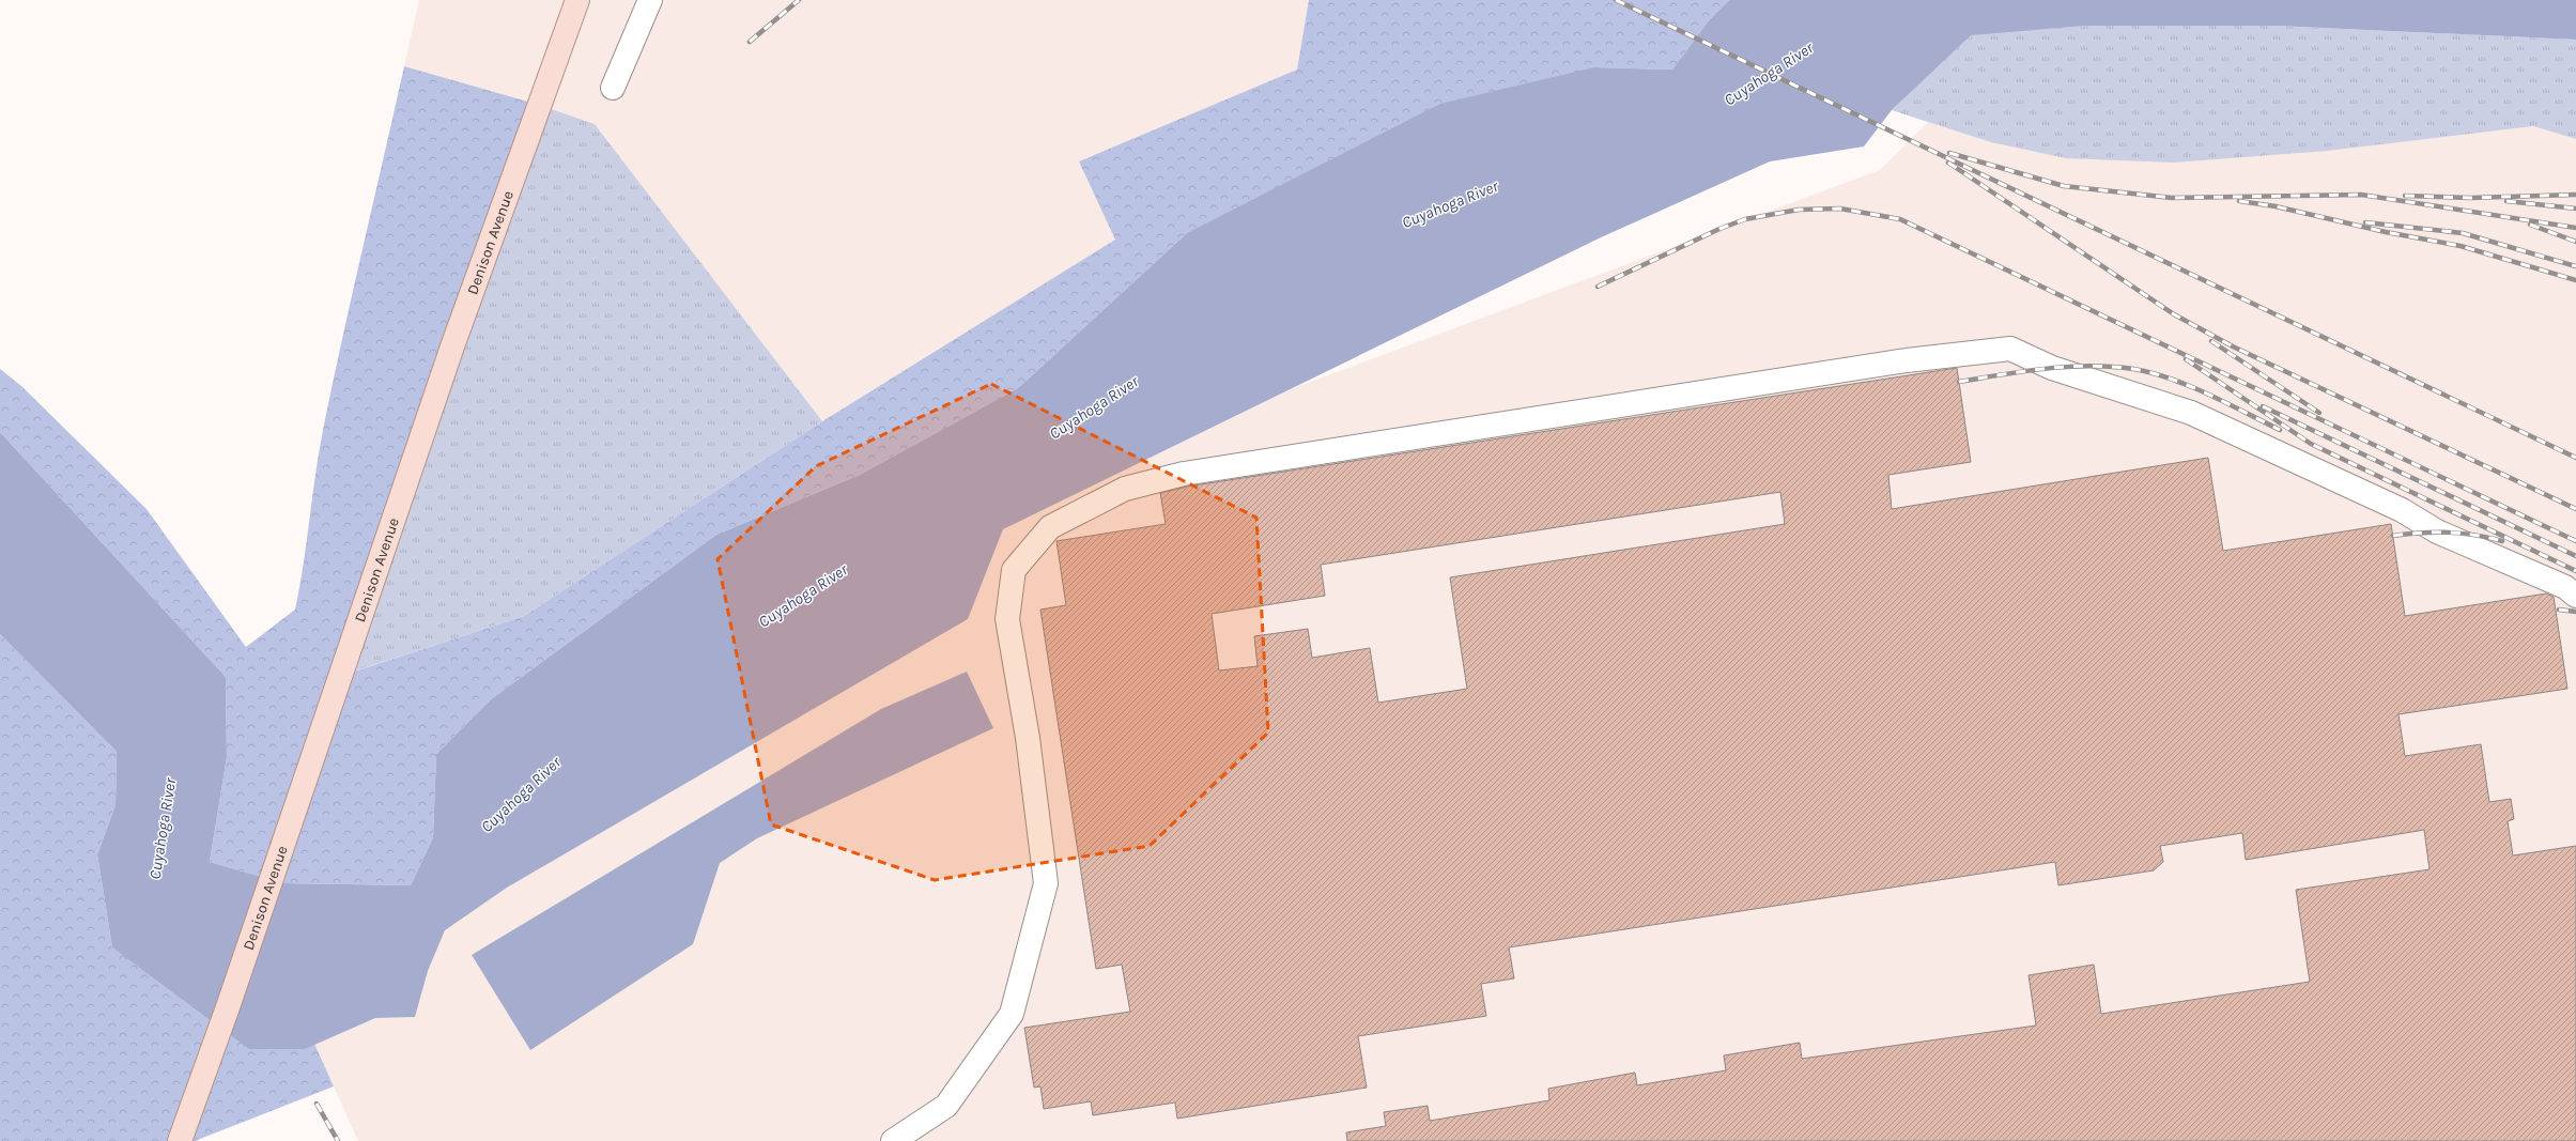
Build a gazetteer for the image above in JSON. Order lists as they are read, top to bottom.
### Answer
{
  "streets": {
    "main road": ["Denison Avenue"]
  },
  "water": ["Cuyahoga River"]
}
